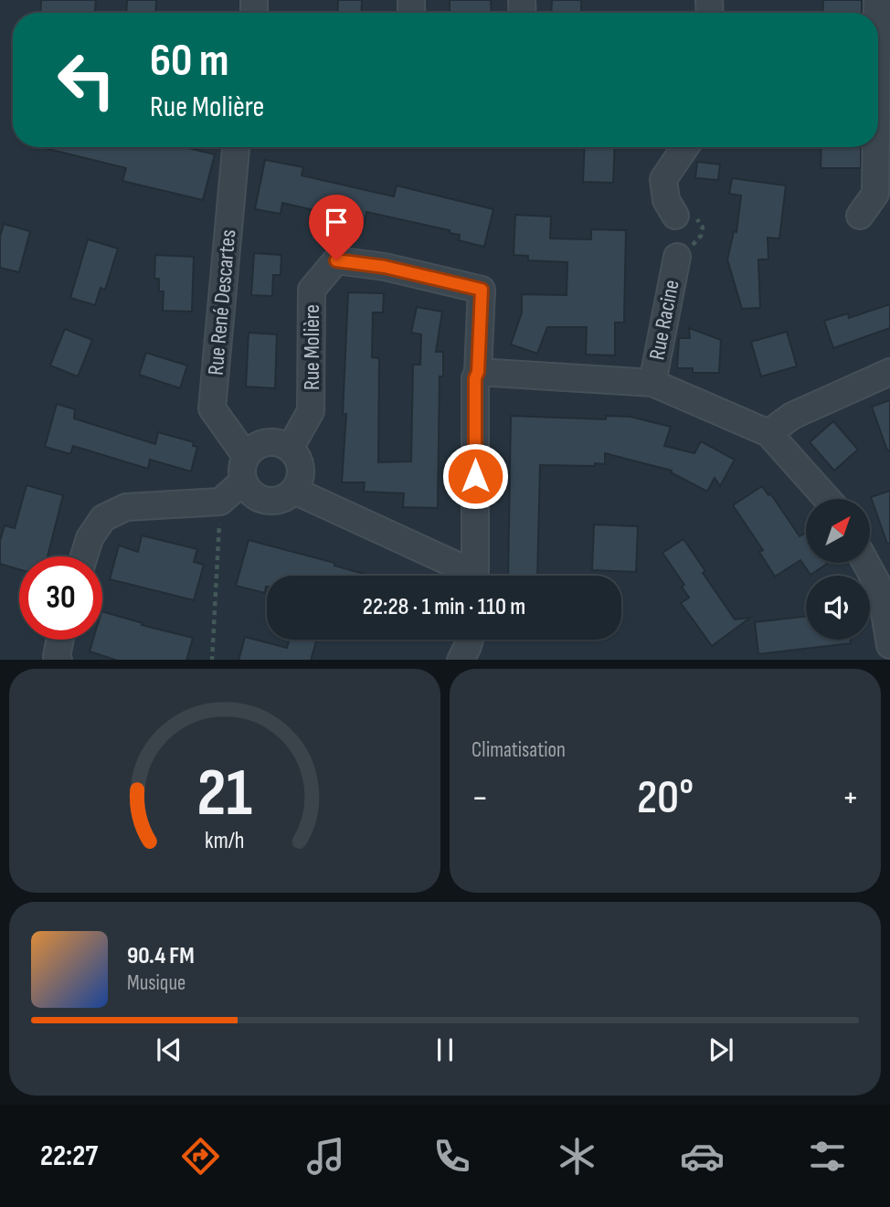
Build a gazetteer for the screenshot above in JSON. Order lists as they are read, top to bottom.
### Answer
{
  "streets": {
    "street": ["Rue René Descartes", "Rue Racine", "Rue Molière"]
  },
  "crossings": [
    ["Rue René Descartes", "Rue Molière"]
  ],
  "north": "top right",
  "page": {
    "turn": ["60 m", "Rue Molière"],
    "limit": "30",
    "trip": "22:28 · 1 min · 110 m",
    "tile": "Climatisation",
    "heat": ["−", "20°", "+"],
    "song": ["90.4 FM", "Musique"],
    "tabs": "22:27",
    "gauge": ["21", "km/h"]
  }
}
